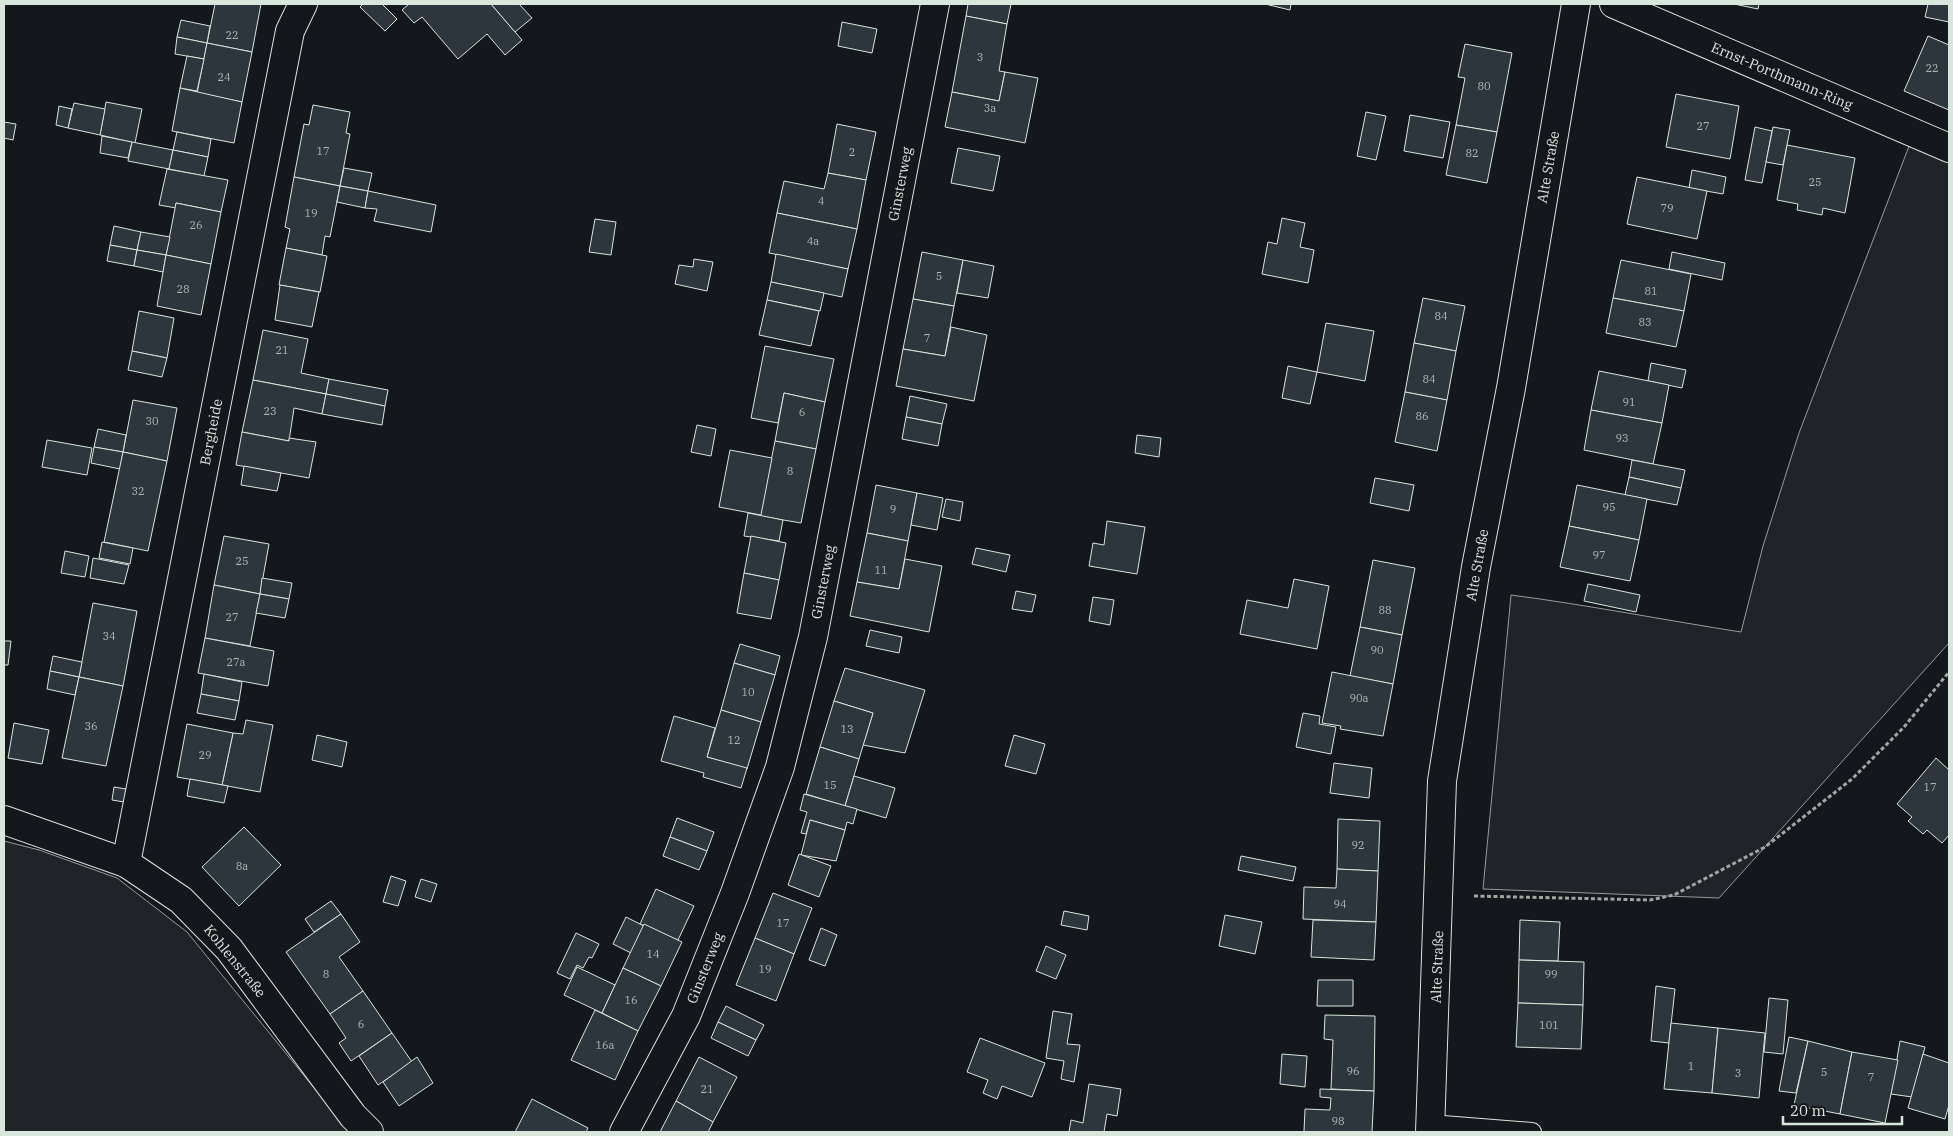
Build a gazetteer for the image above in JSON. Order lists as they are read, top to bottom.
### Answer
{
  "streets": {
    "street": [
      "Ernst-Porthmann-Ring",
      "Alte Straße",
      "Ginsterweg",
      "Bergheide",
      "Kohlenstraße"
    ]
  },
  "crossings": [
    ["Bergheide", "Kohlenstraße"]
  ],
  "house_numbers": [
    "22",
    "3",
    "22",
    "24",
    "80",
    "3a",
    "27",
    "17",
    "2",
    "82",
    "25",
    "4",
    "79",
    "19",
    "26",
    "4a",
    "5",
    "28",
    "81",
    "84",
    "83",
    "7",
    "21",
    "84",
    "91",
    "23",
    "6",
    "86",
    "30",
    "93",
    "8",
    "32",
    "95",
    "9",
    "97",
    "25",
    "11",
    "88",
    "27",
    "34",
    "90",
    "27a",
    "10",
    "90a",
    "36",
    "13",
    "12",
    "29",
    "15",
    "17",
    "92",
    "8a",
    "94",
    "17",
    "14",
    "19",
    "8",
    "99",
    "16",
    "6",
    "101",
    "16a",
    "1",
    "96",
    "5",
    "3",
    "7",
    "21",
    "98"
  ],
  "scale_bar": "20 m"
}
